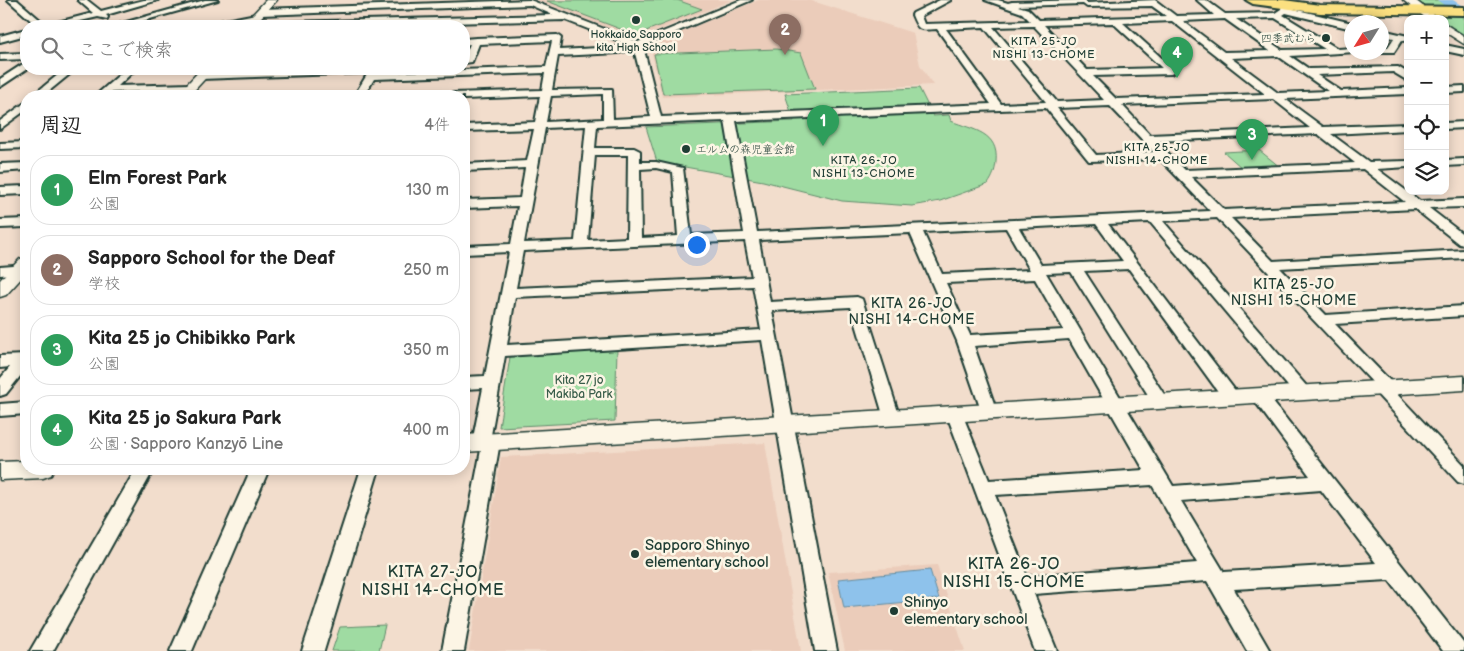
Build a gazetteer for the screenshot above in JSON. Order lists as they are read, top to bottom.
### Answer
{
  "districts": [
    "KITA 25-JO NISHI 13-CHOME",
    "KITA 25-JO NISHI 14-CHOME",
    "KITA 26-JO NISHI 13-CHOME",
    "KITA 25-JO NISHI 15-CHOME",
    "KITA 26-JO NISHI 14-CHOME",
    "KITA 26-JO NISHI 15-CHOME",
    "KITA 27-JO NISHI 14-CHOME"
  ],
  "parks": ["Kita 27 jo Makiba Park"],
  "places": [
    "Hokkaido Sapporo kita High School",
    "四季武むら",
    "エルムの森児童会館",
    "Sapporo Shinyo elementary school",
    "Shinyo elementary school"
  ],
  "north": "bottom left",
  "page": {
    "pins": [
      "2",
      "4",
      "1",
      "3"
    ],
    "map_buttons": ["+", "−"],
    "search": "ここで検索",
    "heading": ["周辺", "4件"],
    "list": [
      {
        "mark": "1",
        "name": "Elm Forest Park",
        "note": "公園",
        "value": "130 m"
      },
      {
        "mark": "2",
        "name": "Sapporo School for the Deaf",
        "note": "学校",
        "value": "250 m"
      },
      {
        "mark": "3",
        "name": "Kita 25 jo Chibikko Park",
        "note": "公園",
        "value": "350 m"
      },
      {
        "mark": "4",
        "name": "Kita 25 jo Sakura Park",
        "note": "公園 · Sapporo Kanzyō Line",
        "value": "400 m"
      }
    ]
  }
}
